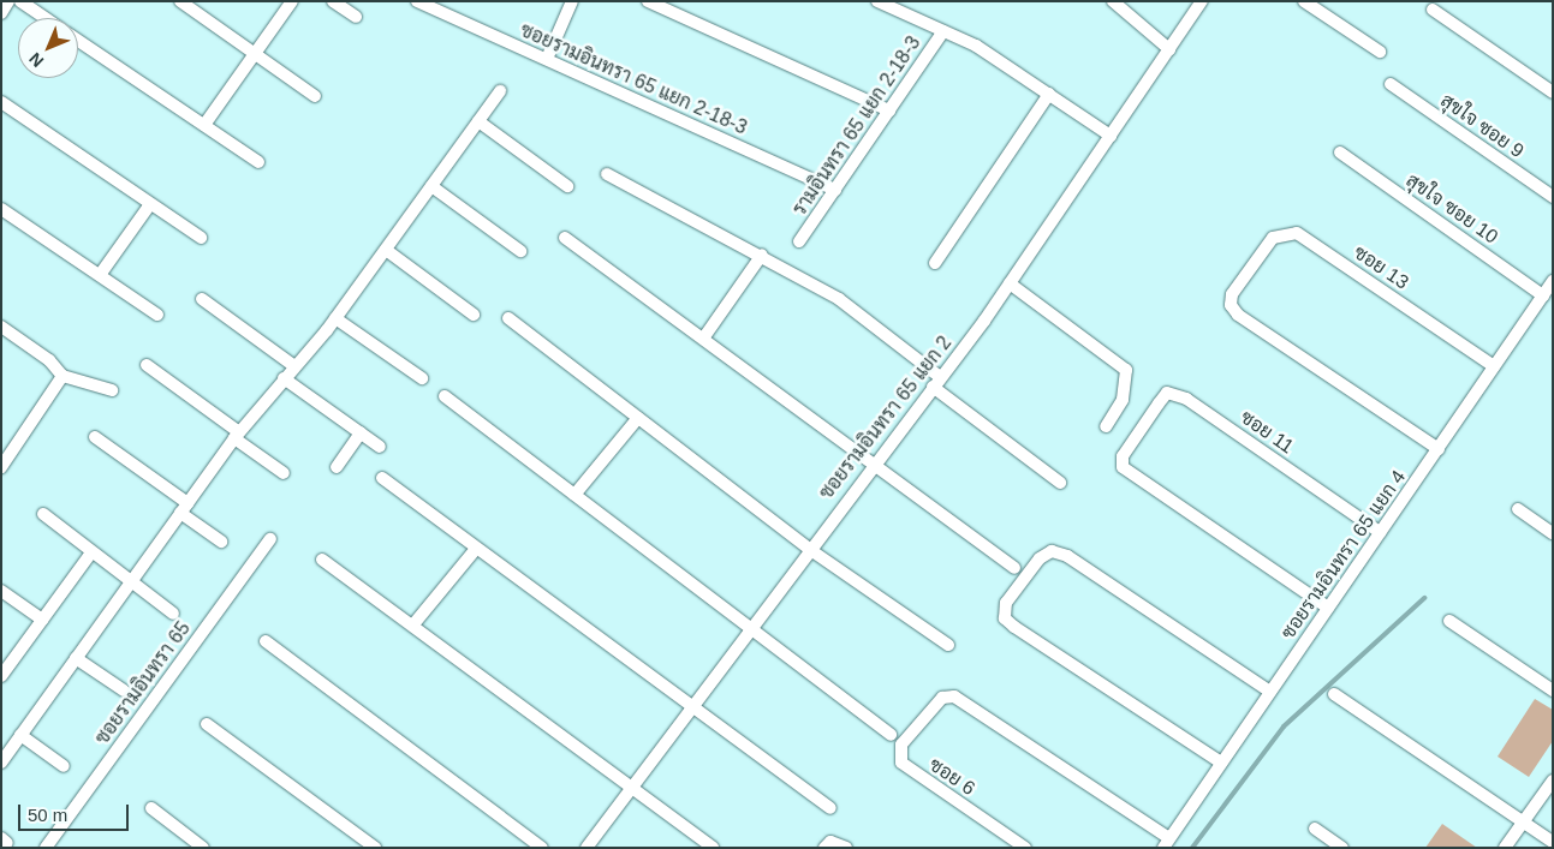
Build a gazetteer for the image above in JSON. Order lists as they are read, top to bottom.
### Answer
{
  "streets": {
    "street": [
      "ซอยรามอินทรา 65 แยก 2-18-3",
      "รามอินทรา 65 แยก 2-18-3",
      "สุขใจ ซอย 9",
      "สุขใจ ซอย 10",
      "ซอย 13",
      "ซอยรามอินทรา 65 แยก 2",
      "ซอย 11",
      "ซอยรามอินทรา 65 แยก 4",
      "ซอยรามอินทรา 65",
      "ซอย 6"
    ]
  },
  "crossings": [
    ["ซอยรามอินทรา 65 แยก 2-18-3", "รามอินทรา 65 แยก 2-18-3"],
    ["สุขใจ ซอย 10", "ซอยรามอินทรา 65 แยก 4"],
    ["ซอย 13", "ซอยรามอินทรา 65 แยก 4"],
    ["ซอย 11", "ซอยรามอินทรา 65 แยก 4"],
    ["ซอยรามอินทรา 65 แยก 4", "ซอย 6"]
  ],
  "scale_bar": "50 m",
  "north": "bottom left"
}
